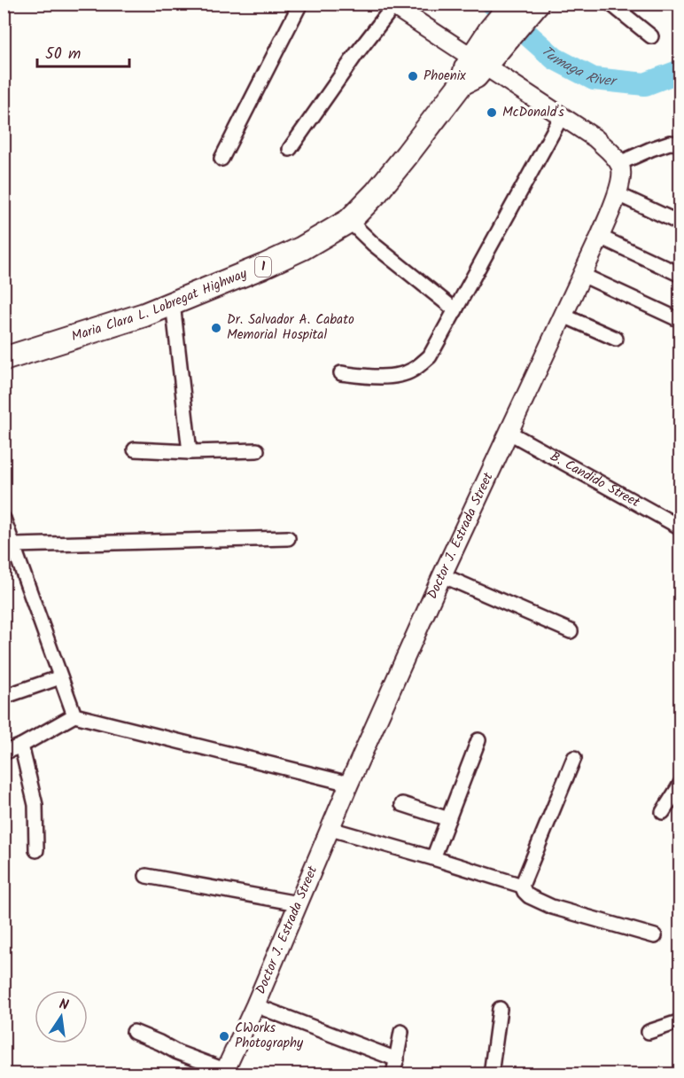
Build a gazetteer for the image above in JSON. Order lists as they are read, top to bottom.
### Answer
{
  "streets": {
    "highway": ["1", "Maria Clara L. Lobregat Highway"],
    "street": ["B. Candido Street", "Doctor J. Estrada Street"]
  },
  "crossings": [
    ["B. Candido Street", "Doctor J. Estrada Street"]
  ],
  "water": ["Tumaga River"],
  "places": [
    "Phoenix",
    "McDonald's",
    "Dr. Salvador A. Cabato Memorial Hospital",
    "CWorks Photography"
  ],
  "scale_bar": "50 m",
  "north": "top"
}
